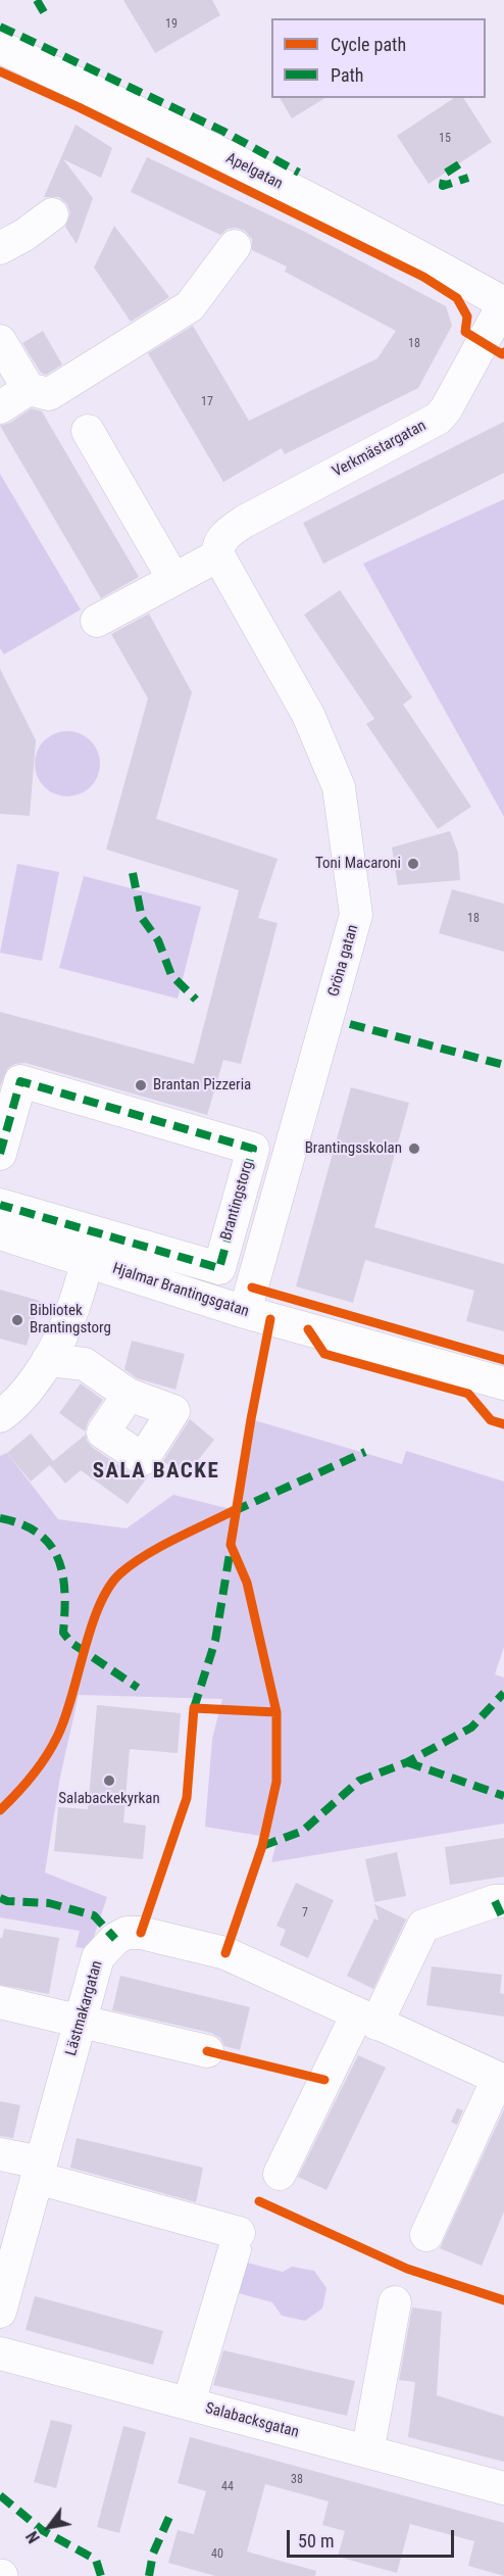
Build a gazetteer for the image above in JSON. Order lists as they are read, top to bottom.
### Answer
{
  "streets": {
    "street": [
      "Apelgatan",
      "Verkmästargatan",
      "Gröna gatan",
      "Brantingstorg",
      "Hjalmar Brantingsgatan",
      "Lästmakargatan",
      "Salabacksgatan"
    ]
  },
  "crossings": [
    ["Apelgatan", "Verkmästargatan"],
    ["Verkmästargatan", "Gröna gatan"],
    ["Gröna gatan", "Hjalmar Brantingsgatan"],
    ["Brantingstorg", "Hjalmar Brantingsgatan"]
  ],
  "districts": ["SALA BACKE"],
  "places": [
    "Toni Macaroni",
    "Brantan Pizzeria",
    "Brantingsskolan",
    "Bibliotek Brantingstorg",
    "Salabackekyrkan"
  ],
  "house_numbers": [
    "19",
    "15",
    "18",
    "17",
    "18",
    "7",
    "38",
    "44",
    "40"
  ],
  "legend": ["Cycle path", "Path"],
  "scale_bar": "50 m",
  "north": "bottom left"
}
